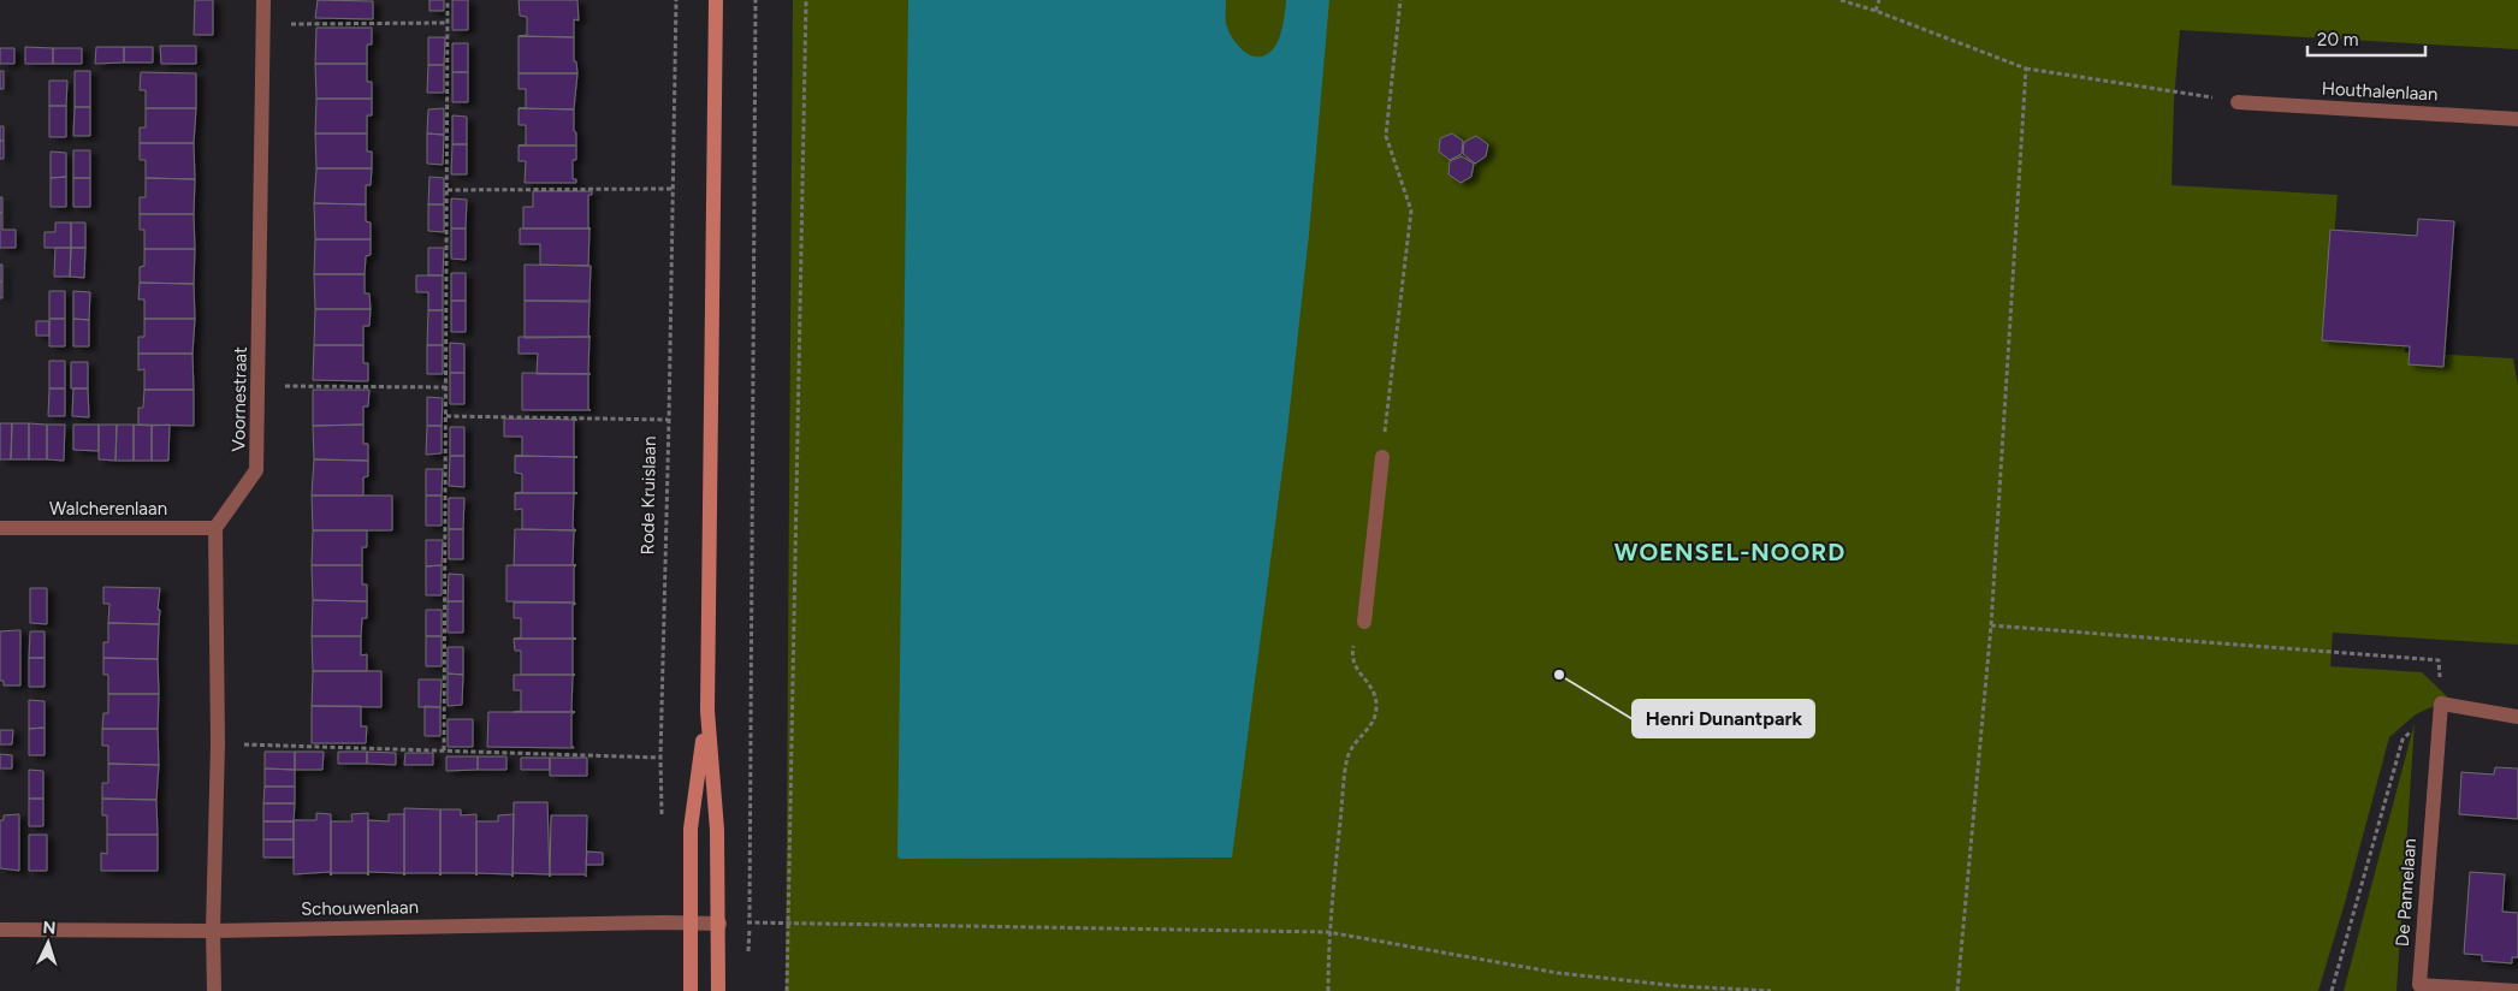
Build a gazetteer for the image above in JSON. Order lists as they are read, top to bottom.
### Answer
{
  "streets": {
    "street": [
      "Houthalenlaan",
      "Voornestraat",
      "Walcherenlaan",
      "De Pannelaan",
      "Schouwenlaan"
    ],
    "path": ["Rode Kruislaan"]
  },
  "crossings": [
    ["Voornestraat", "Walcherenlaan"]
  ],
  "districts": ["WOENSEL-NOORD"],
  "places": ["Henri Dunantpark"],
  "scale_bar": "20 m",
  "north": "top"
}
